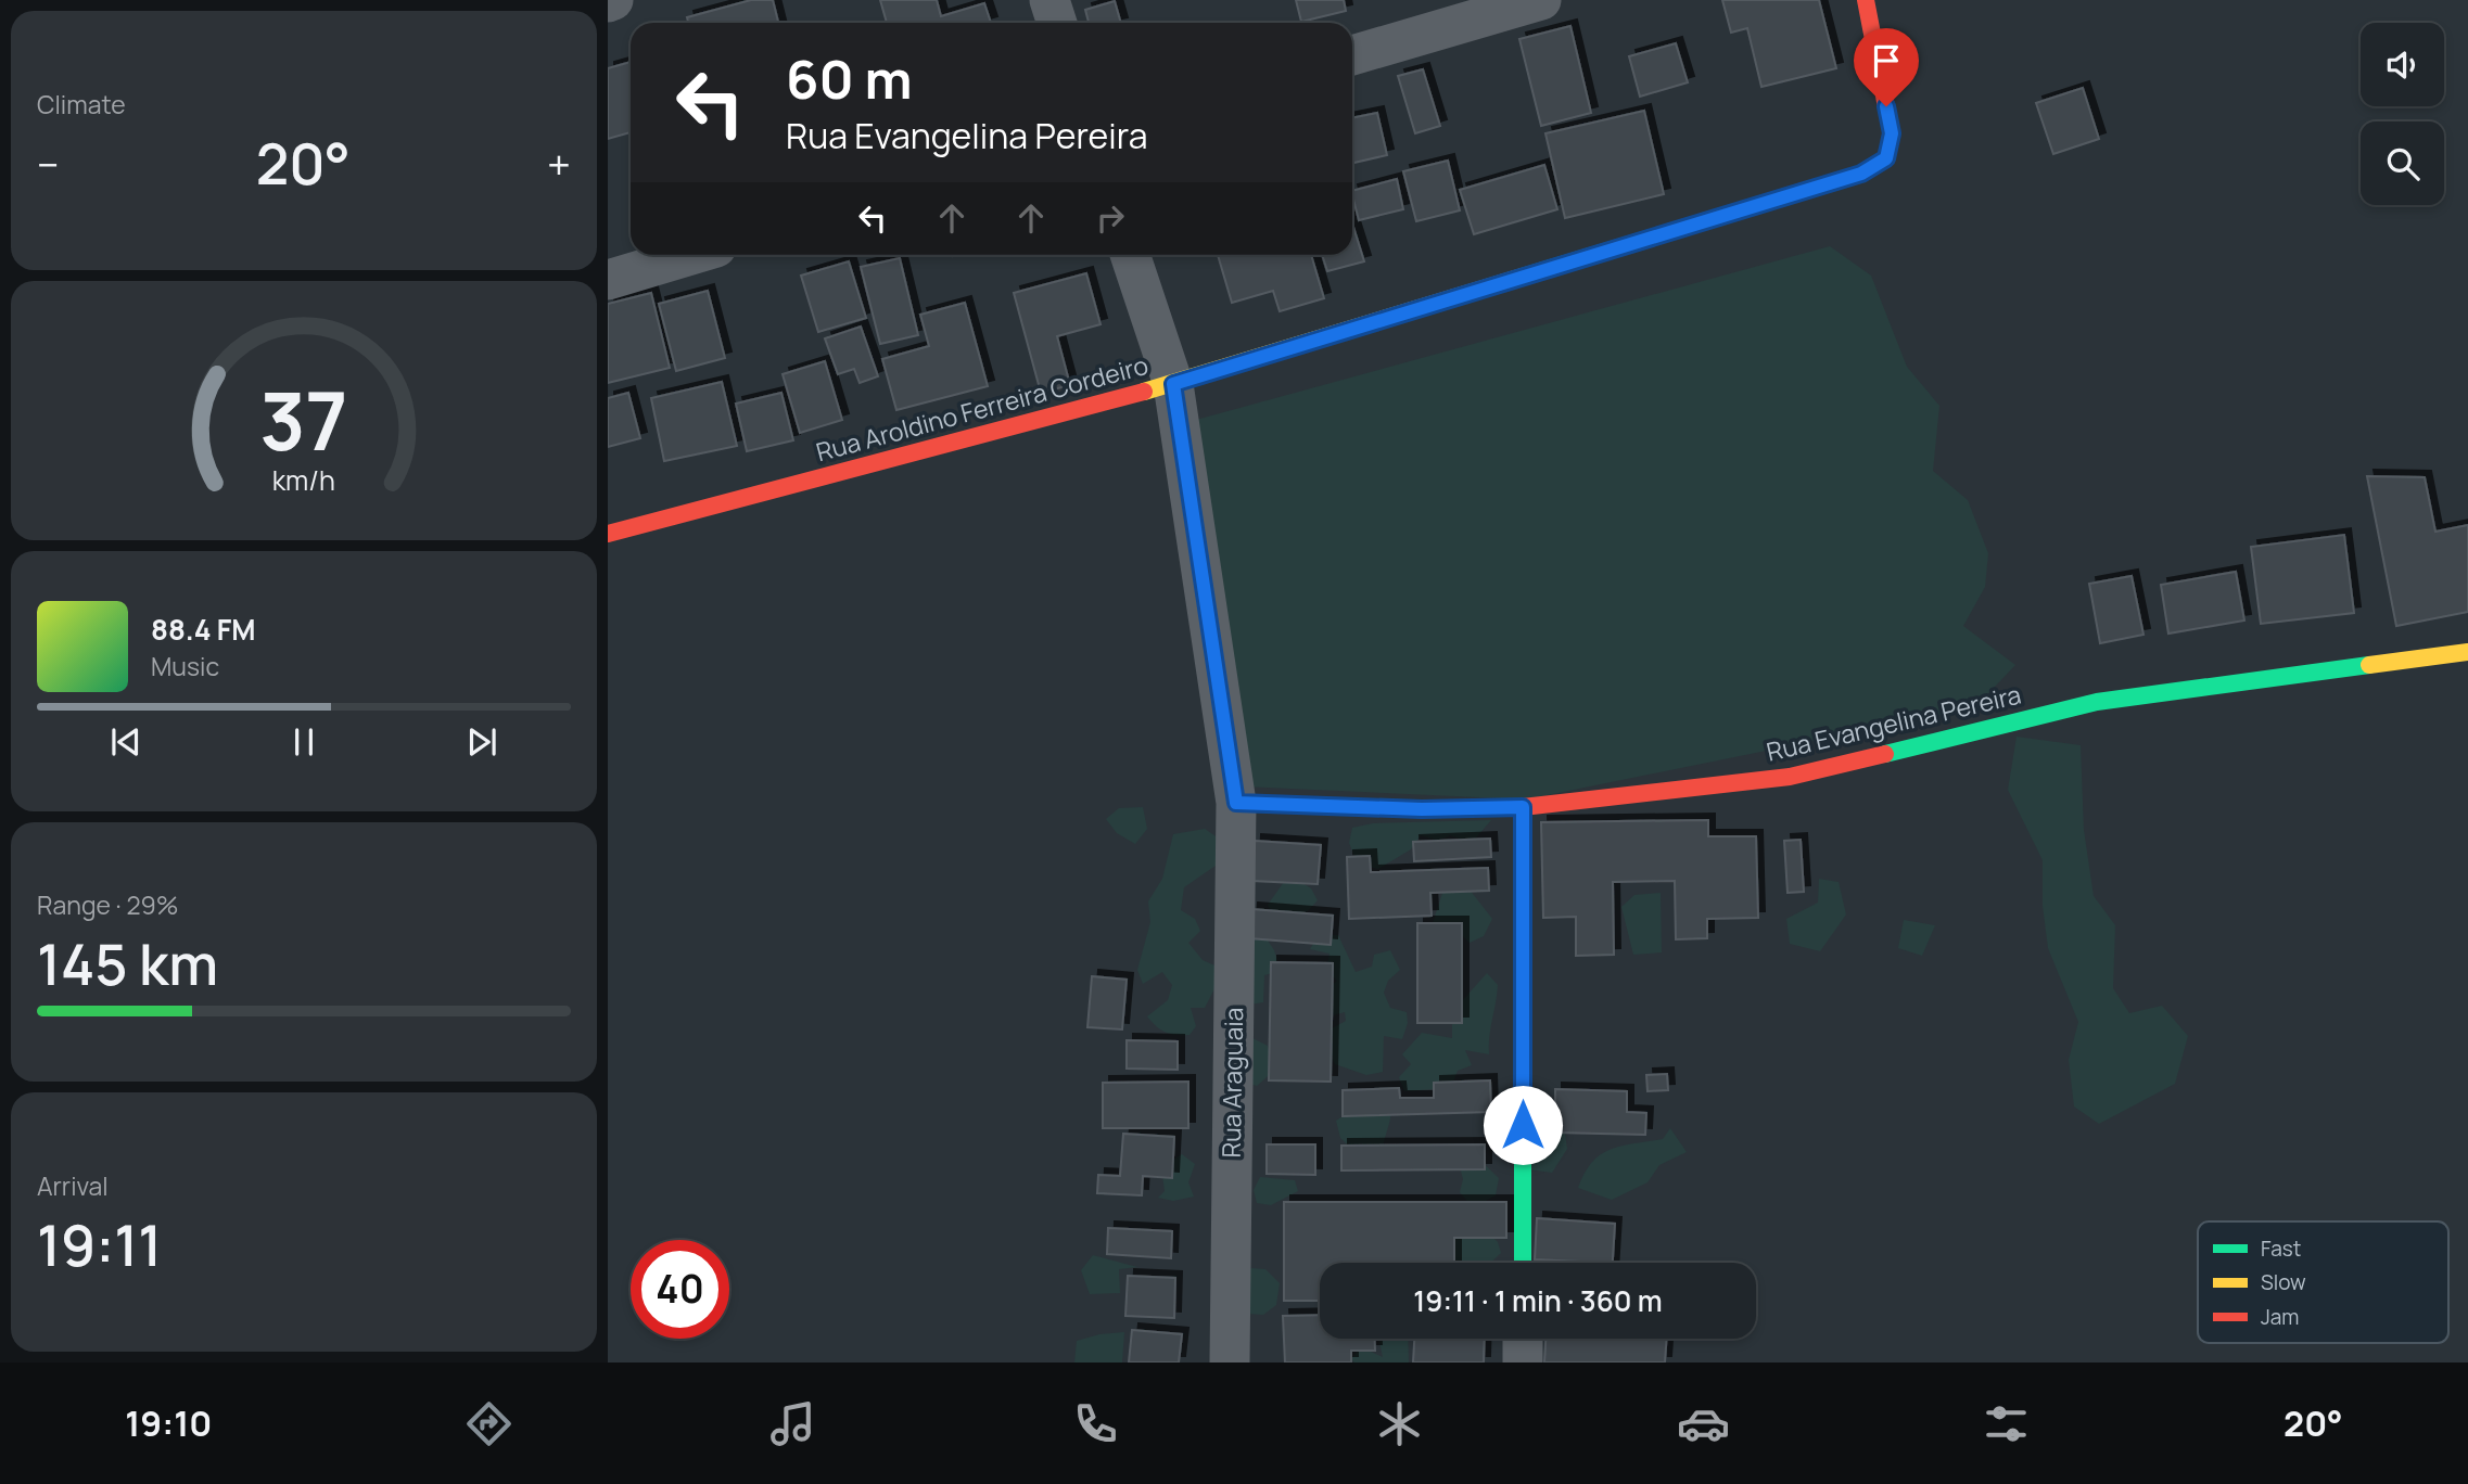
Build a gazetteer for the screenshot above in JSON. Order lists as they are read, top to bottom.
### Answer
{
  "streets": {
    "street": ["Rua Aroldino Ferreira Cordeiro", "Rua Evangelina Pereira", "Rua Araguaia"]
  },
  "crossings": [
    ["Rua Aroldino Ferreira Cordeiro", "Rua Araguaia"],
    ["Rua Evangelina Pereira", "Rua Araguaia"]
  ],
  "legend": ["Fast", "Slow", "Jam"],
  "page": {
    "tile": [
      "Climate",
      ["Range · 29%", "145 km"],
      ["Arrival", "19:11"]
    ],
    "turn": ["60 m", "Rua Evangelina Pereira"],
    "heat": ["−", "20°", "+"],
    "song": ["88.4 FM", "Music"],
    "limit": "40",
    "trip": "19:11 · 1 min · 360 m",
    "tabs": ["19:10", "20°"],
    "gauge": ["37", "km/h"]
  }
}
